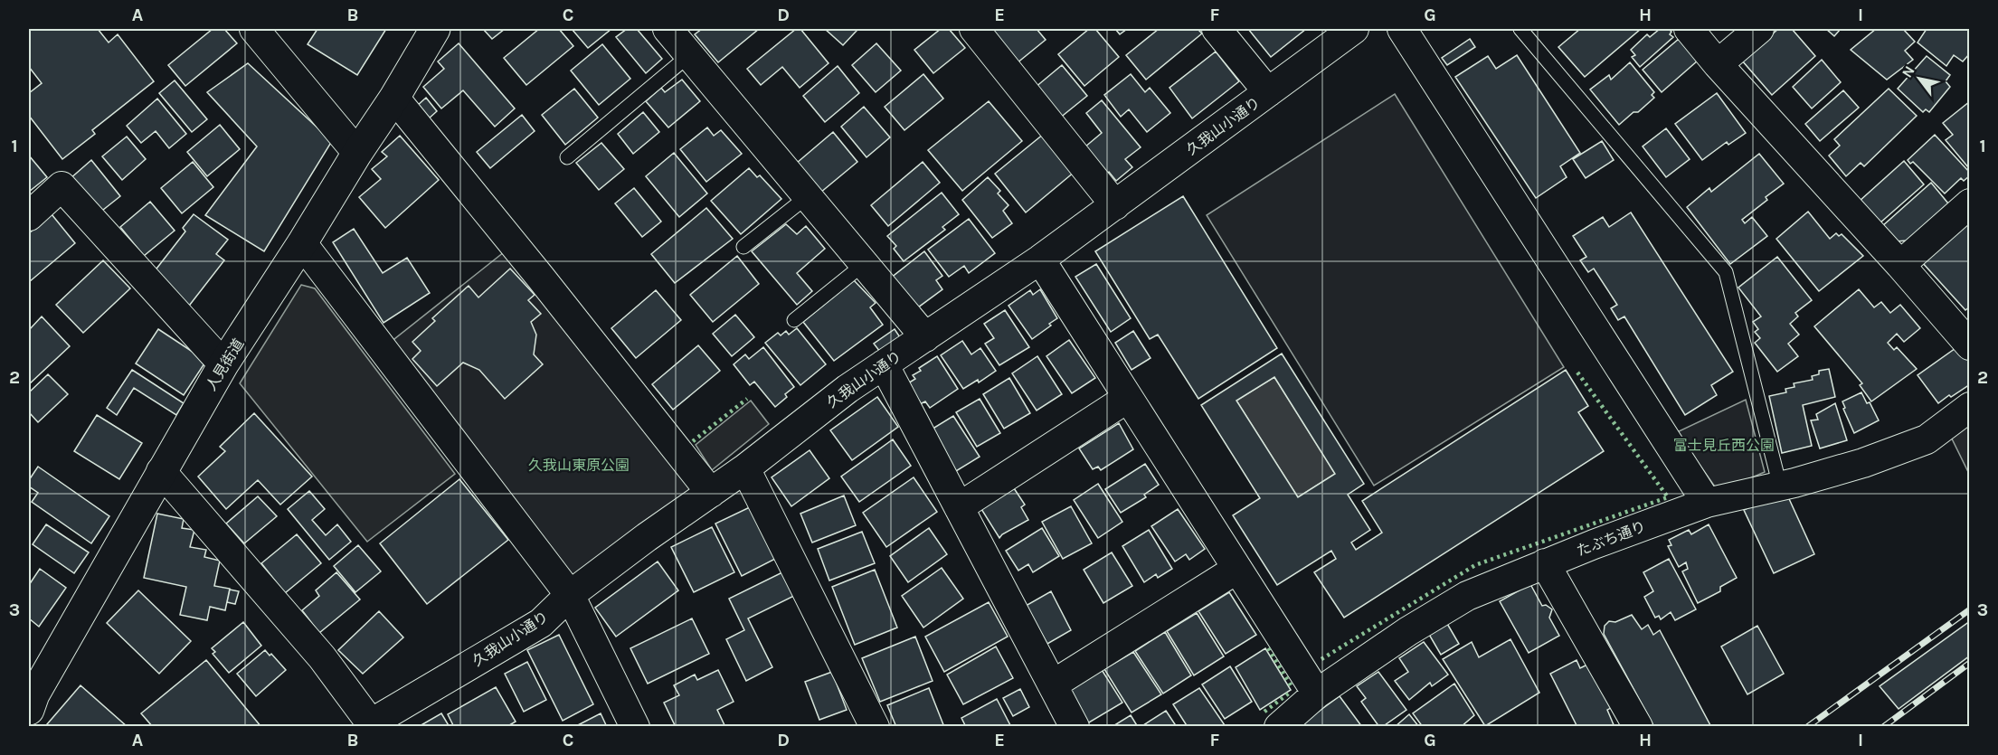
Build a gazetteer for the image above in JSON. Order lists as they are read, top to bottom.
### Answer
{
  "streets": {
    "main road": ["人見街道"],
    "street": ["久我山小通り", "たぶち通り"]
  },
  "parks": ["富士見丘西公園", "久我山東原公園"],
  "north": "top left",
  "grid": {
    "columns": [
      "A",
      "B",
      "C",
      "D",
      "E",
      "F",
      "G",
      "H",
      "I"
    ],
    "rows": ["1", "2", "3"]
  }
}
